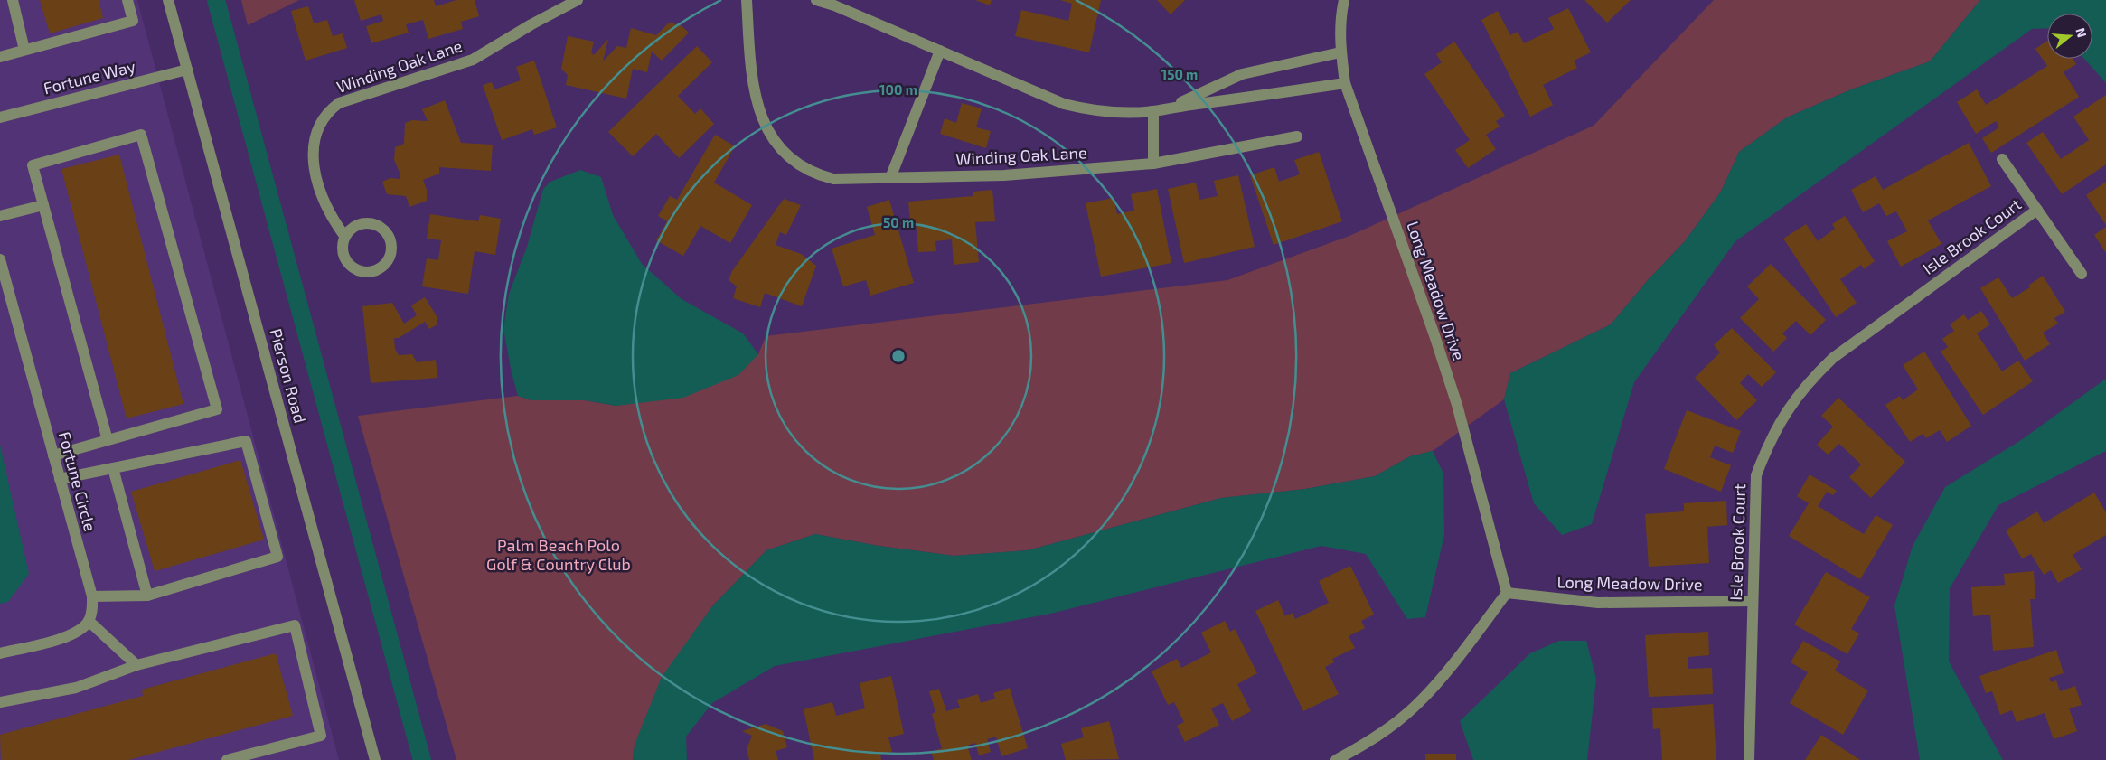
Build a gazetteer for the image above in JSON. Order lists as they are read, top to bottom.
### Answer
{
  "streets": {
    "street": [
      "Winding Oak Lane",
      "Fortune Way",
      "Isle Brook Court",
      "Long Meadow Drive",
      "Pierson Road",
      "Fortune Circle"
    ]
  },
  "crossings": [
    ["Fortune Way", "Pierson Road"],
    ["Isle Brook Court", "Long Meadow Drive"]
  ],
  "parks": ["Palm Beach Polo Golf & Country Club"],
  "north": "right",
  "rings": ["150 m", "100 m", "50 m"]
}
